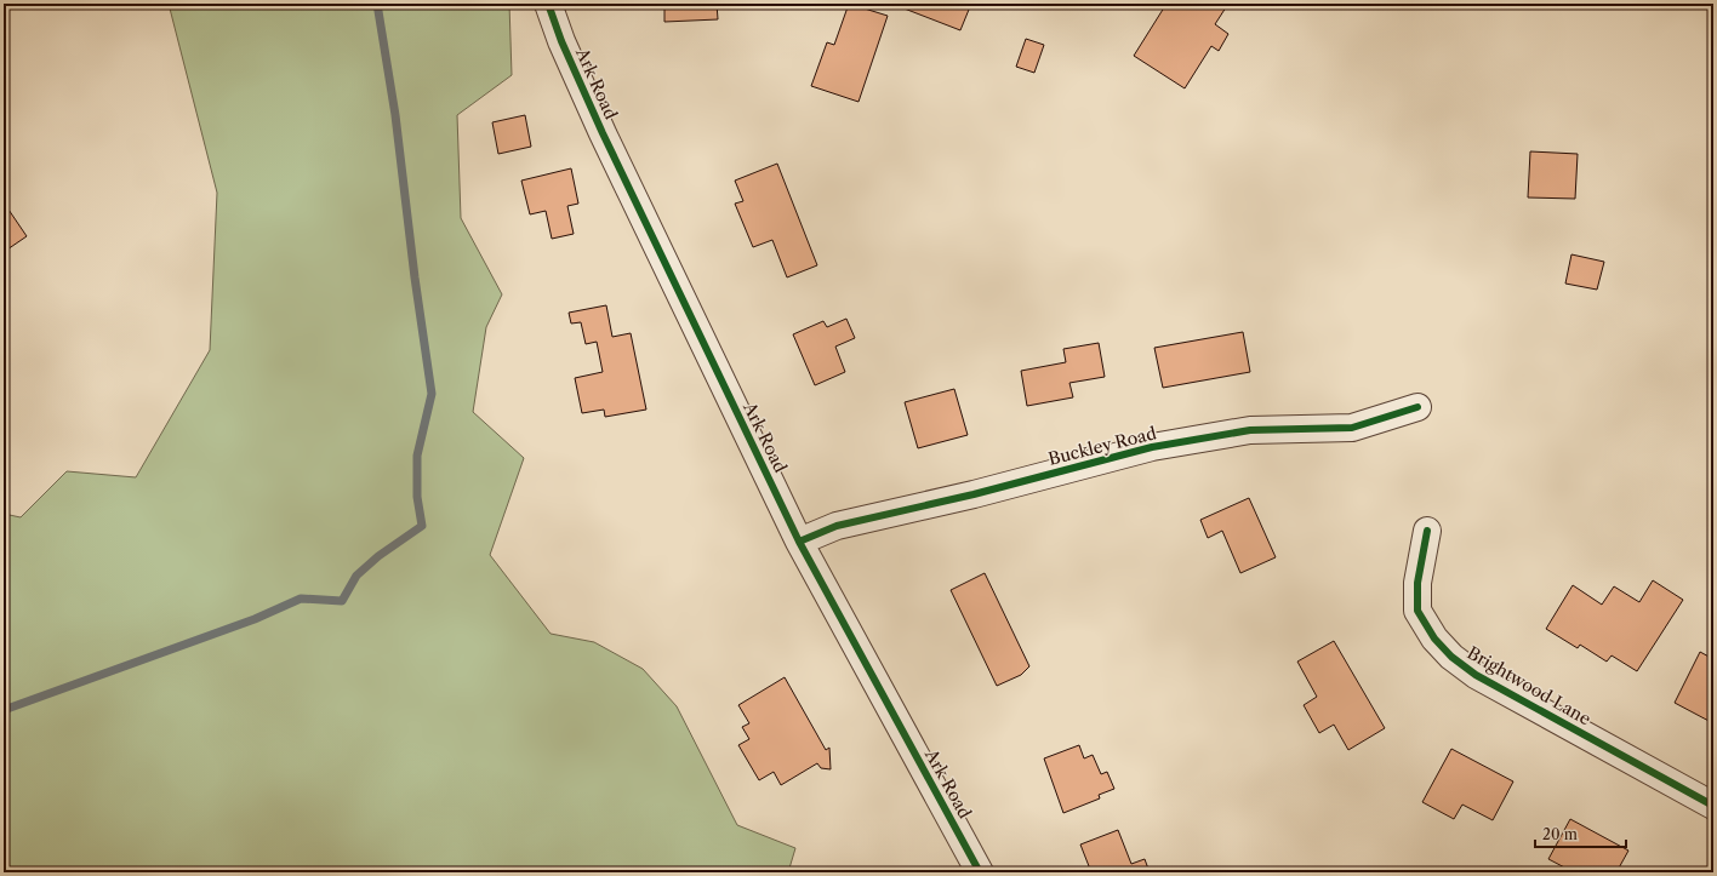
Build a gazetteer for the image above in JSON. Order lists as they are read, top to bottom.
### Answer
{
  "streets": {
    "street": ["Ark Road", "Buckley Road", "Brightwood Lane"]
  },
  "crossings": [
    ["Ark Road", "Buckley Road"]
  ],
  "scale_bar": "20 m"
}
